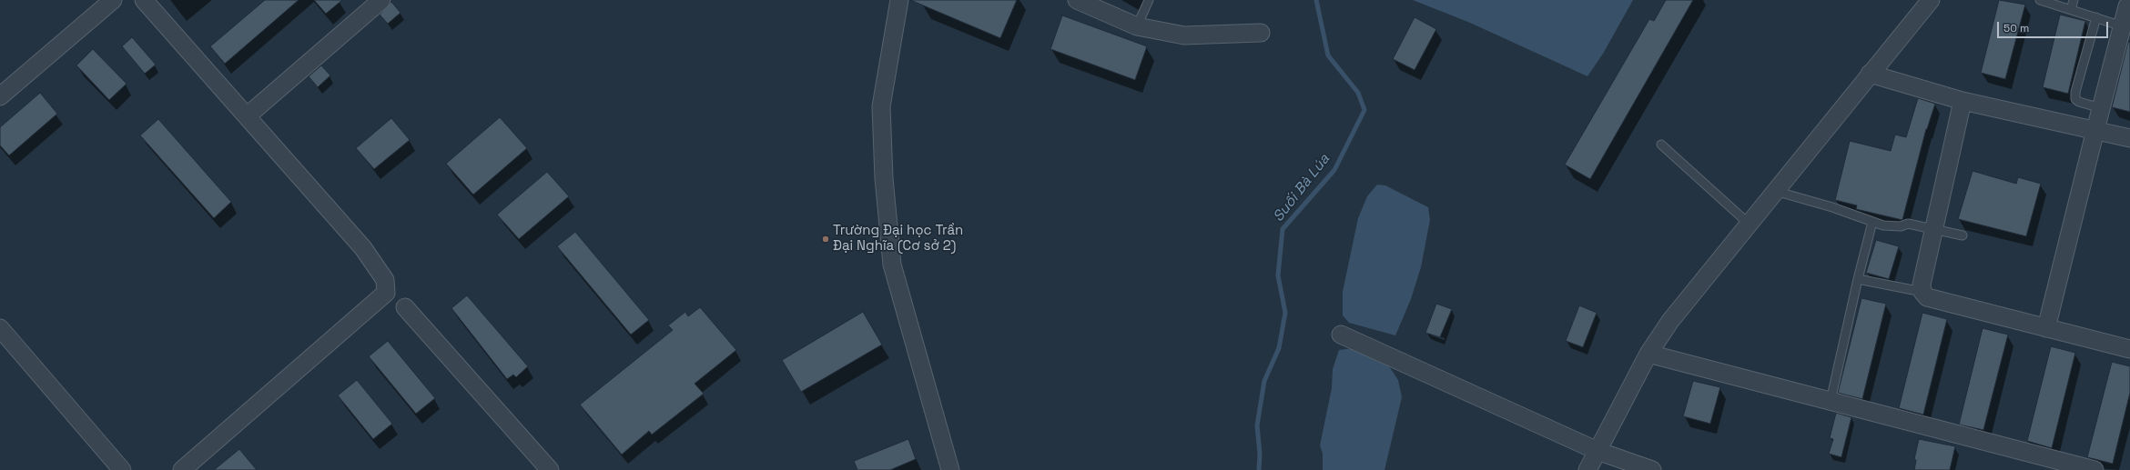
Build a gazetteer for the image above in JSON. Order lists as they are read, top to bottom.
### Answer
{
  "water": ["Suối Bà Lúa"],
  "places": ["Trường Đại học Trần Đại Nghĩa (Cơ sở 2)"],
  "scale_bar": "50 m"
}
